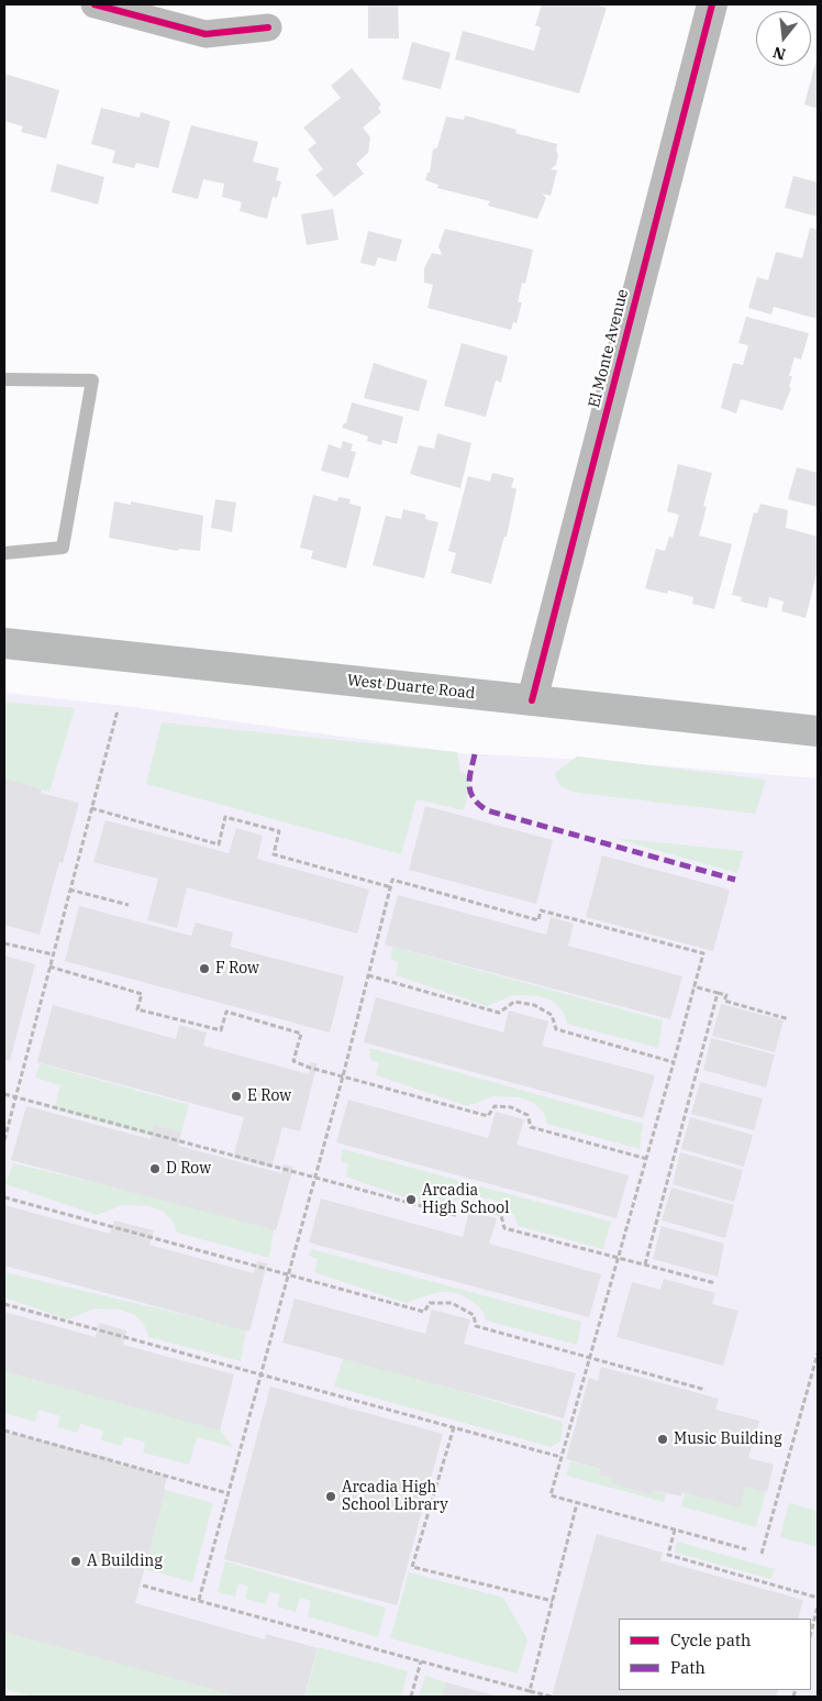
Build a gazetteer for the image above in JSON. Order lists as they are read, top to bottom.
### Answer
{
  "streets": {
    "main road": ["West Duarte Road"],
    "street": ["El Monte Avenue"]
  },
  "crossings": [
    ["El Monte Avenue", "West Duarte Road"]
  ],
  "places": [
    "F Row",
    "E Row",
    "D Row",
    "Arcadia High School",
    "Music Building",
    "Arcadia High School Library",
    "A Building"
  ],
  "legend": ["Cycle path", "Path"],
  "north": "bottom"
}
